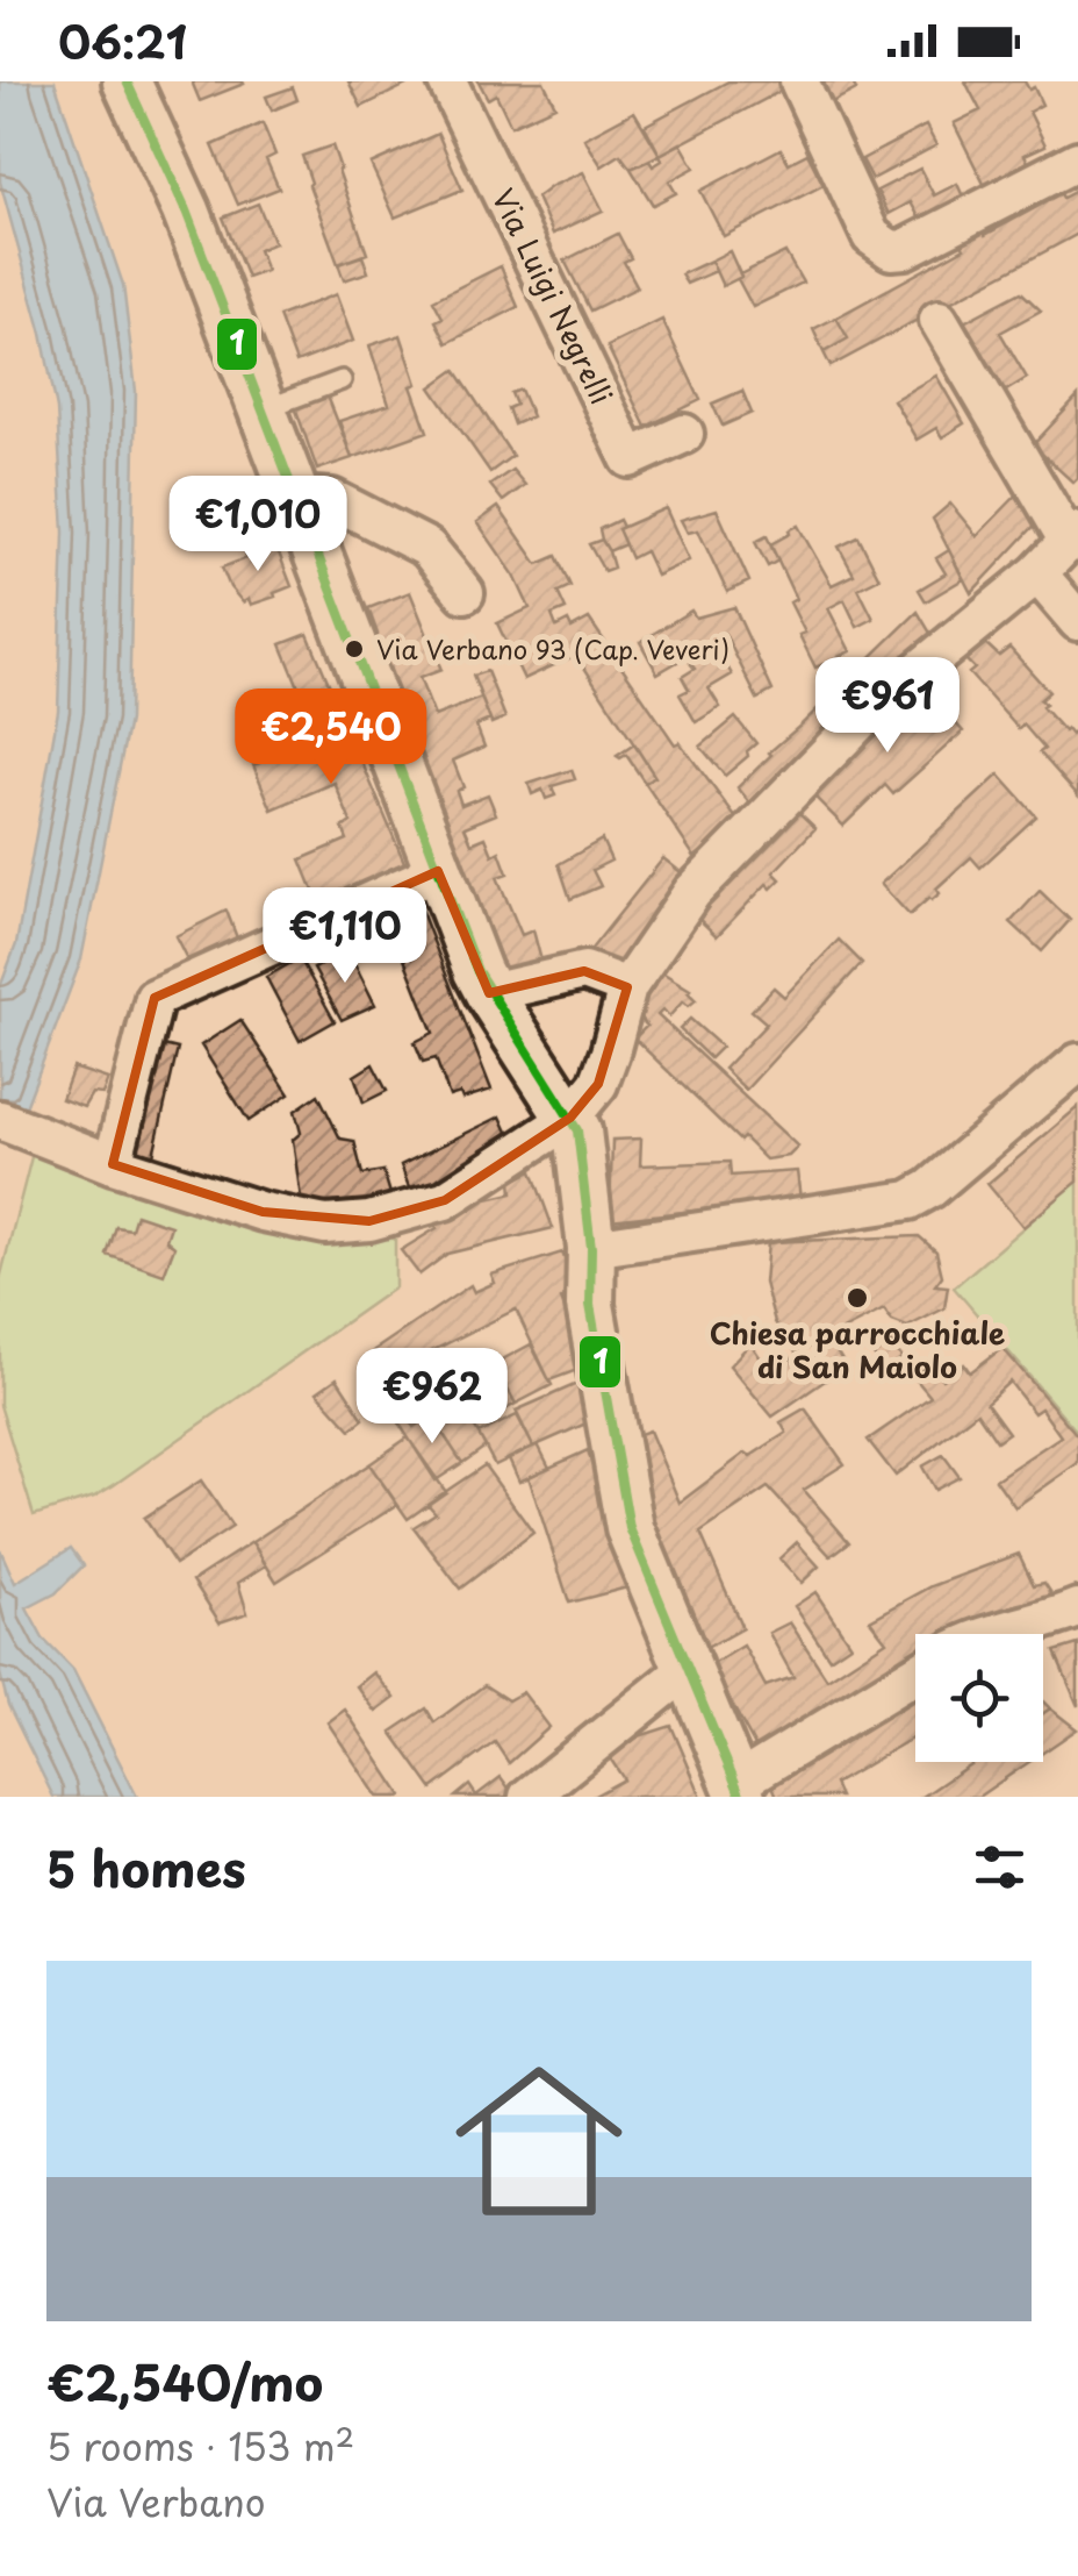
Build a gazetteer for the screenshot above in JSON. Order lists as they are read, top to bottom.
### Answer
{
  "streets": {
    "street": ["Via Luigi Negrelli"]
  },
  "places": ["Via Verbano 93 (Cap. Veveri)", "Chiesa parrocchiale di San Maiolo"],
  "lines": ["transit line 1"],
  "page": {
    "status": "06:21",
    "price": [
      "€1,010",
      "€961",
      "€2,540",
      "€1,110",
      "€962"
    ],
    "heading": "5 homes",
    "list": [
      {
        "name": "€2,540/mo",
        "note": "5 rooms · 153 m² · Via Verbano"
      }
    ]
  }
}
